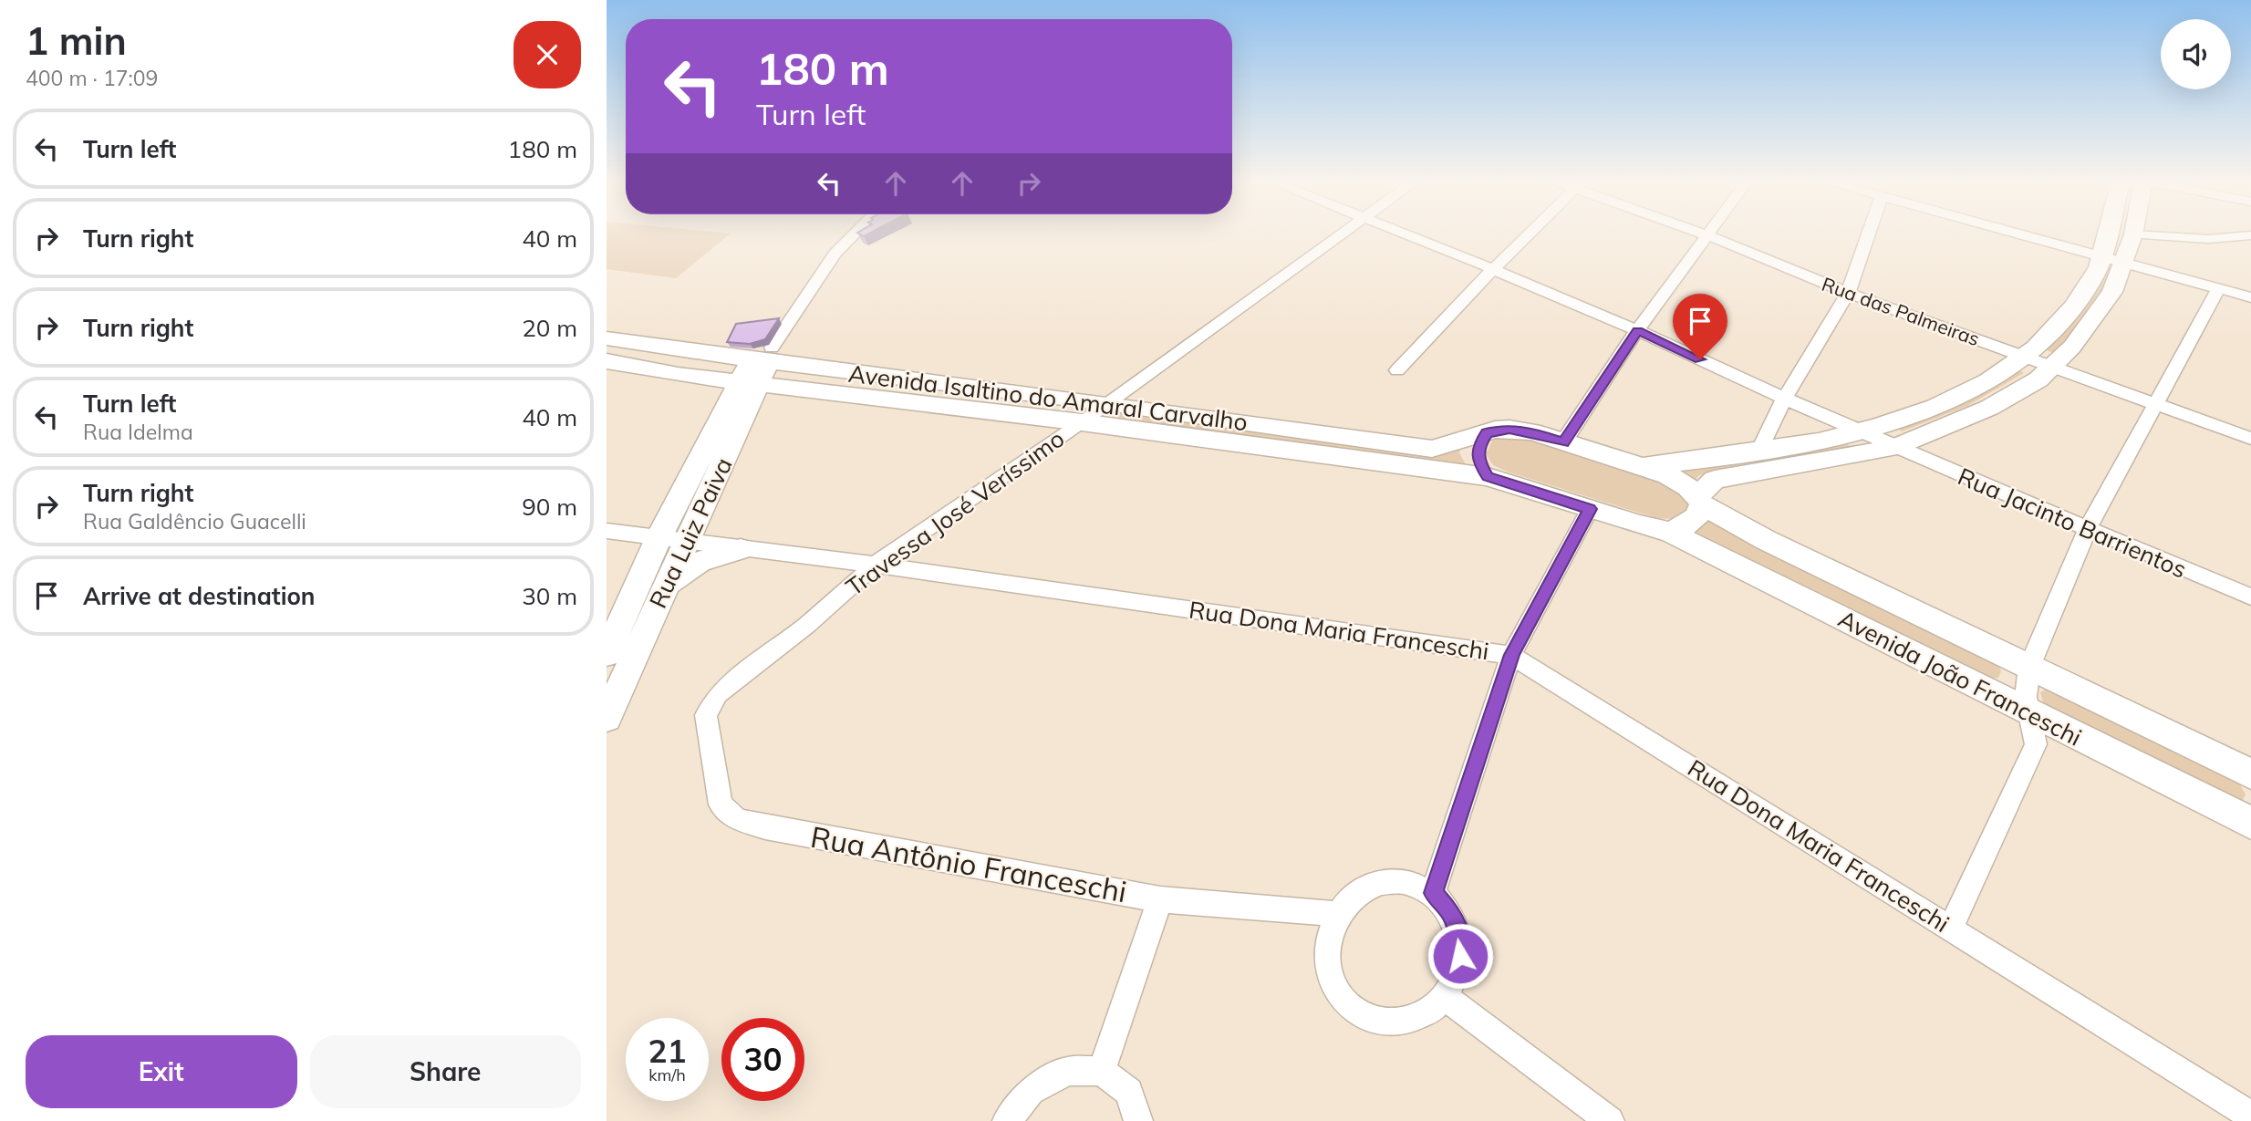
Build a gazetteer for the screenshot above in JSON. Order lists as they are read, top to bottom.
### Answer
{
  "streets": {
    "main road": ["Avenida Isaltino do Amaral Carvalho", "Rua Luiz Paiva", "Avenida João Franceschi"],
    "street": [
      "Rua das Palmeiras",
      "Travessa José Veríssimo",
      "Rua Jacinto Barrientos",
      "Rua Dona Maria Franceschi",
      "Rua Antônio Franceschi"
    ]
  },
  "crossings": [
    ["Avenida Isaltino do Amaral Carvalho", "Travessa José Veríssimo"],
    ["Avenida Isaltino do Amaral Carvalho", "Rua Luiz Paiva"],
    ["Avenida Isaltino do Amaral Carvalho", "Avenida João Franceschi"],
    ["Travessa José Veríssimo", "Rua Dona Maria Franceschi"],
    ["Travessa José Veríssimo", "Rua Antônio Franceschi"],
    ["Rua Luiz Paiva", "Rua Dona Maria Franceschi"]
  ],
  "page": {
    "heading": ["1 min", "400 m · 17:09"],
    "turn": ["180 m", "Turn left"],
    "list": [
      {
        "name": "Turn left",
        "value": "180 m"
      },
      {
        "name": "Turn right",
        "value": "40 m"
      },
      {
        "name": "Turn right",
        "value": "20 m"
      },
      {
        "name": "Turn left",
        "note": "Rua Idelma",
        "value": "40 m"
      },
      {
        "name": "Turn right",
        "note": "Rua Galdêncio Guacelli",
        "value": "90 m"
      },
      {
        "name": "Arrive at destination",
        "value": "30 m"
      }
    ],
    "speed": "21 km/h",
    "limit": "30",
    "buttons": ["Exit", "Share"]
  }
}
